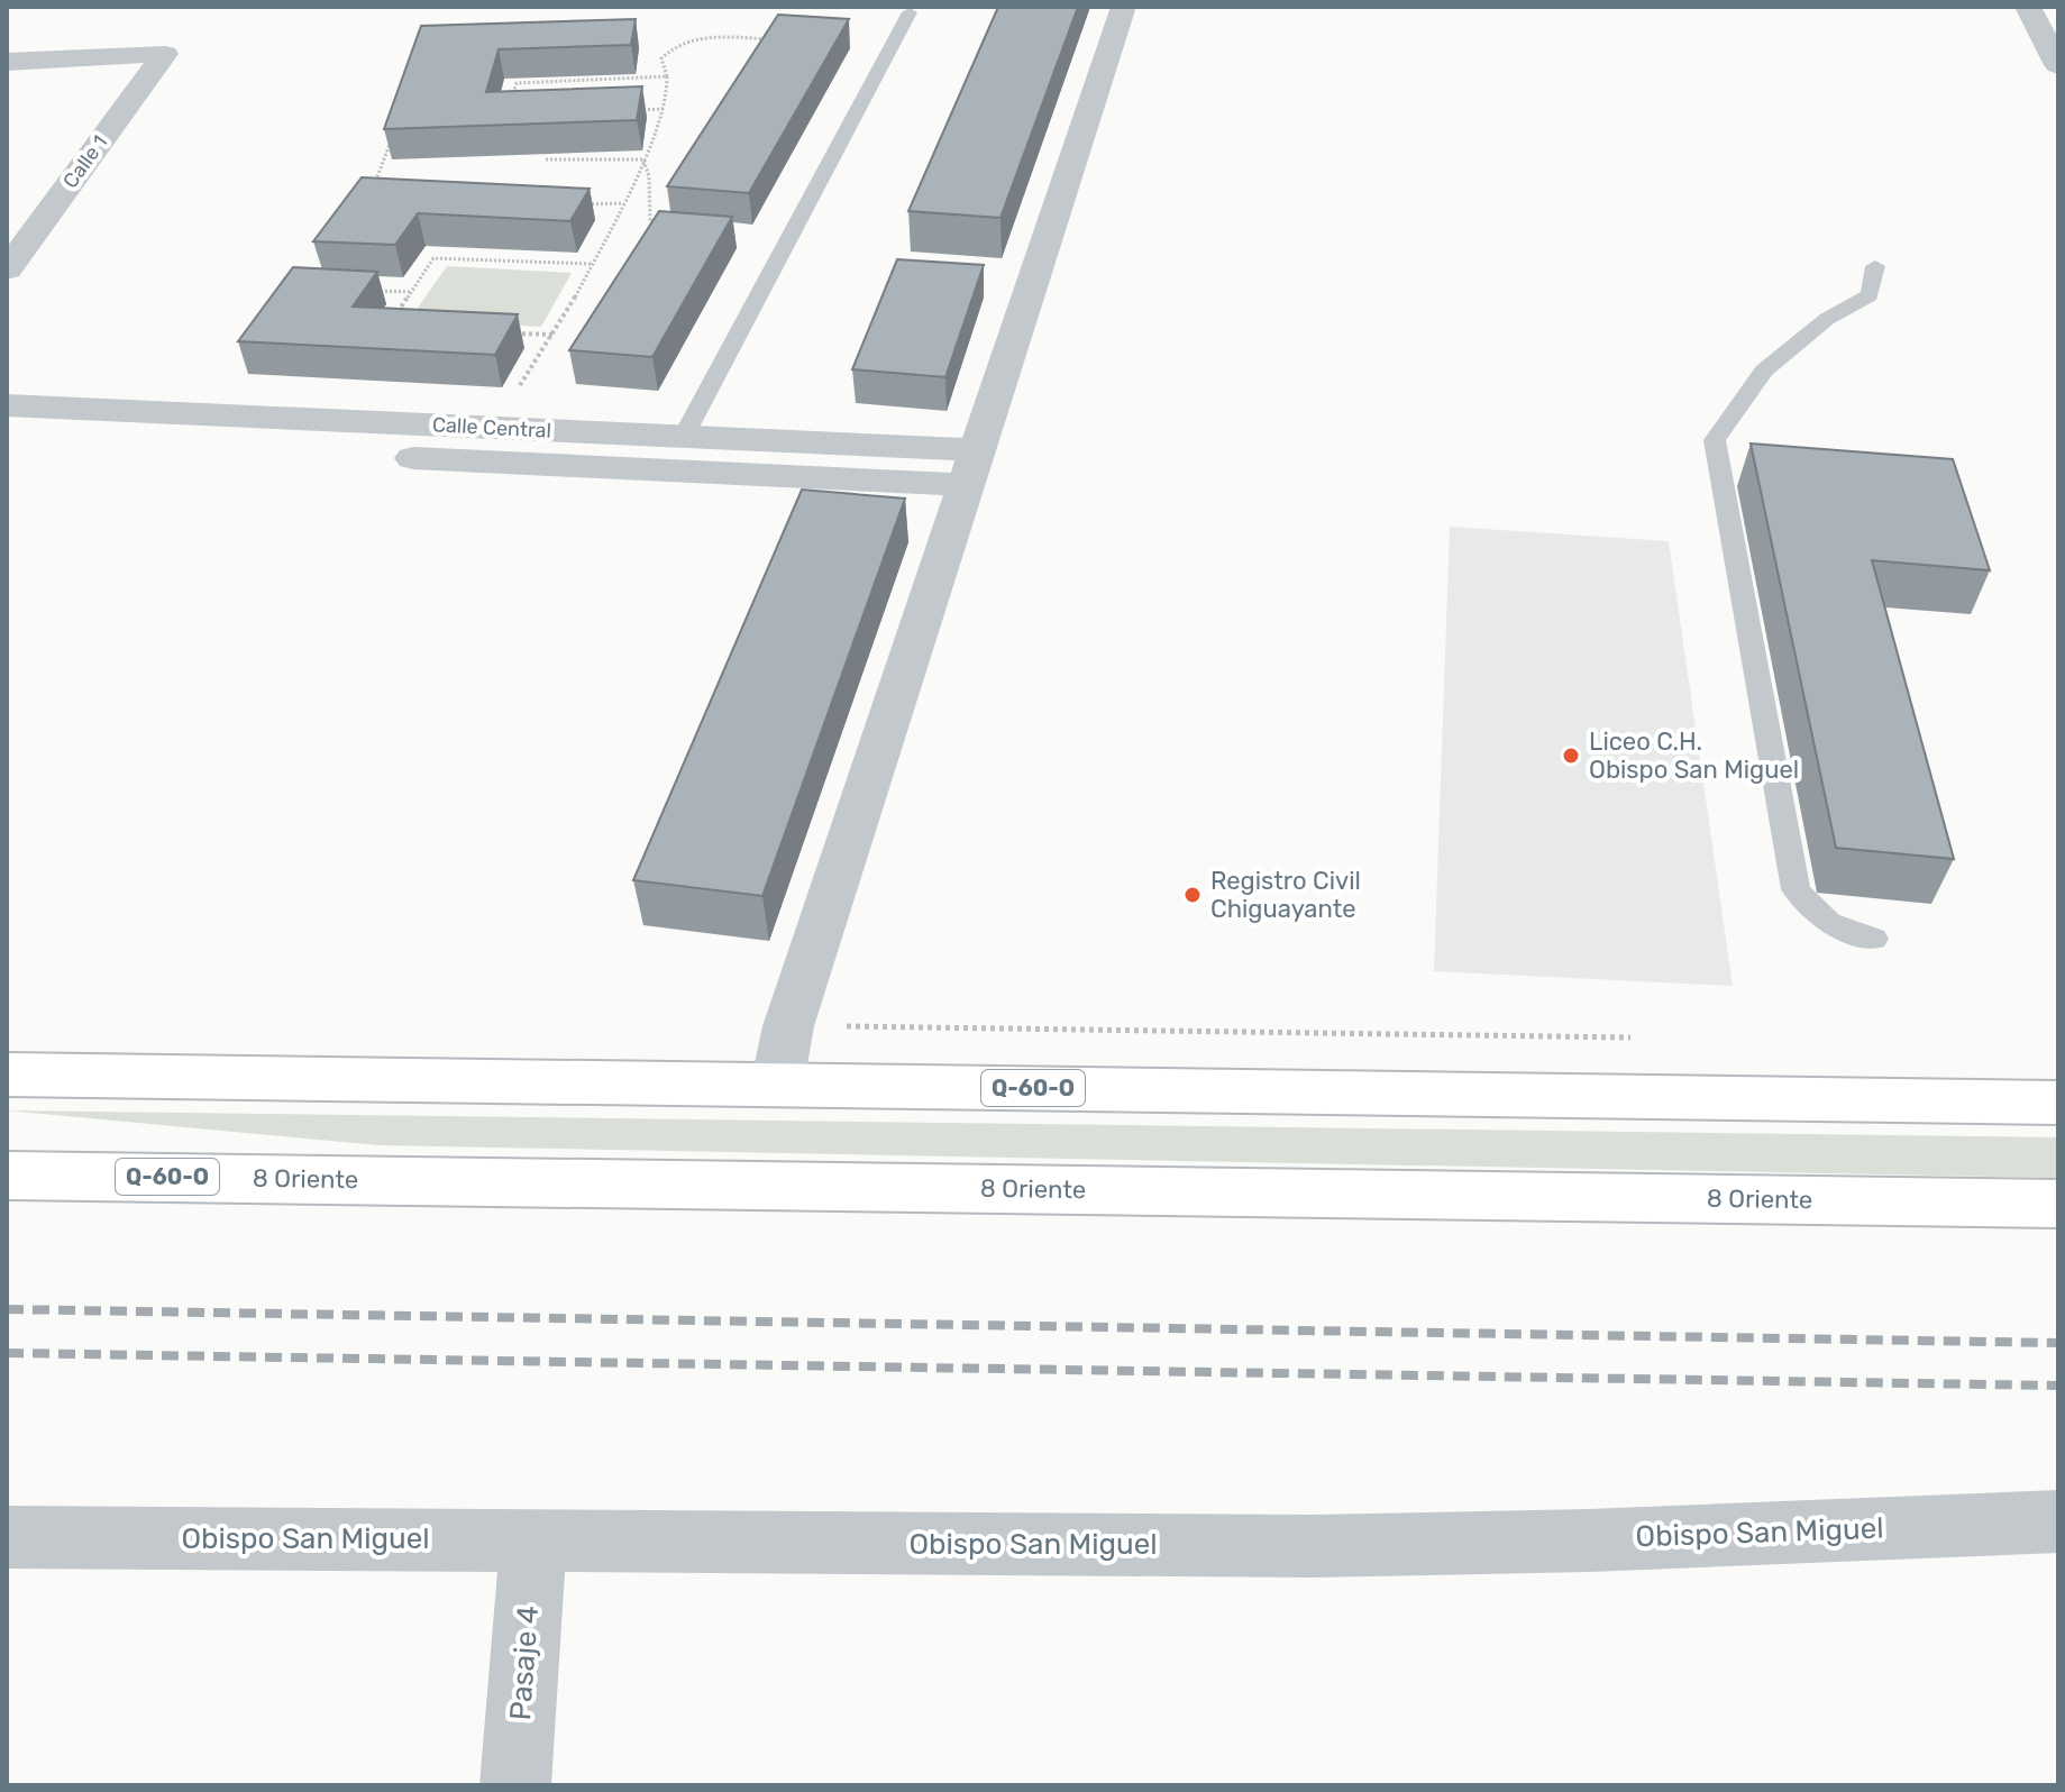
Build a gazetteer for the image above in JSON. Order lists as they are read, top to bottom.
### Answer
{
  "streets": {
    "main road": ["Q-60-O", "8 Oriente"],
    "street": [
      "Calle 1",
      "Calle Central",
      "Obispo San Miguel",
      "Pasaje 4"
    ]
  },
  "crossings": [
    ["Obispo San Miguel", "Pasaje 4"]
  ],
  "places": ["Liceo C.H. Obispo San Miguel", "Registro Civil Chiguayante"]
}
